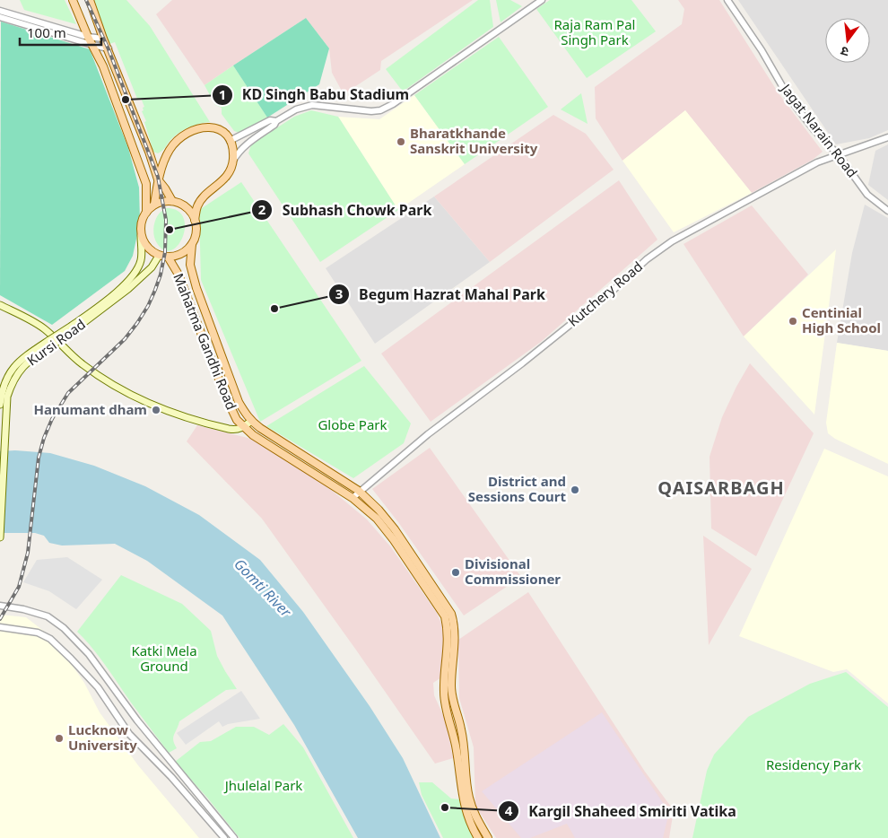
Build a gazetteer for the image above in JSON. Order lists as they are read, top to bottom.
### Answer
{
  "streets": {
    "main road": ["Mahatma Gandhi Road", "Kursi Road"],
    "street": ["Jagat Narain Road", "Kutchery Road"]
  },
  "crossings": [
    ["Jagat Narain Road", "Kutchery Road"],
    ["Kutchery Road", "Mahatma Gandhi Road"],
    ["Mahatma Gandhi Road", "Kursi Road"]
  ],
  "districts": ["QAISARBAGH"],
  "water": ["Gomti River"],
  "parks": [
    "Raja Ram Pal Singh Park",
    "Globe Park",
    "Katki Mela Ground",
    "Residency Park",
    "Jhulelal Park"
  ],
  "places": [
    "KD Singh Babu Stadium",
    "Bharatkhande Sanskrit University",
    "Subhash Chowk Park",
    "Begum Hazrat Mahal Park",
    "Centinial High School",
    "Hanumant dham",
    "District and Sessions Court",
    "Divisional Commissioner",
    "Lucknow University",
    "Kargil Shaheed Smiriti Vatika"
  ],
  "scale_bar": "100 m",
  "north": "bottom"
}
